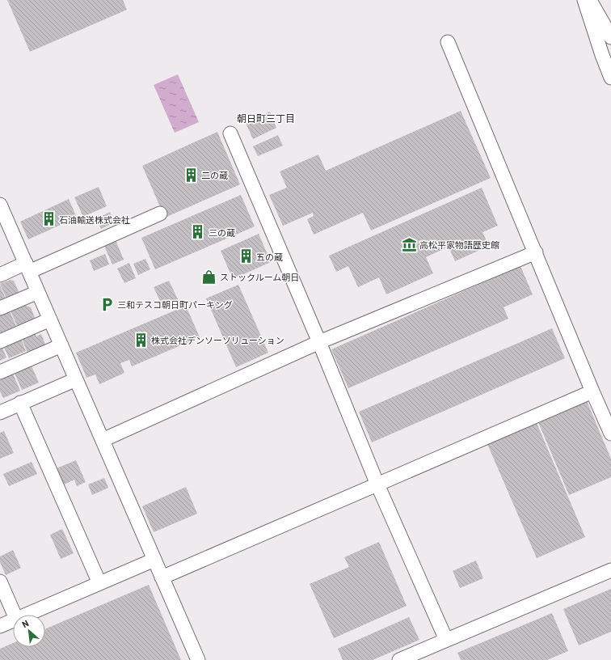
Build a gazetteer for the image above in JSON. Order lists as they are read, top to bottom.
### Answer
{
  "districts": ["朝日町三丁目"],
  "places": {
    "building": [
      "二の蔵",
      "石油輸送株式会社",
      "三の蔵",
      "五の蔵",
      "株式会社デンソーソリューション"
    ],
    "museum": ["高松平家物語歴史館"],
    "shop": ["ストックルーム朝日"],
    "parking": ["三和テスコ朝日町パーキング"]
  },
  "north": "top left"
}
